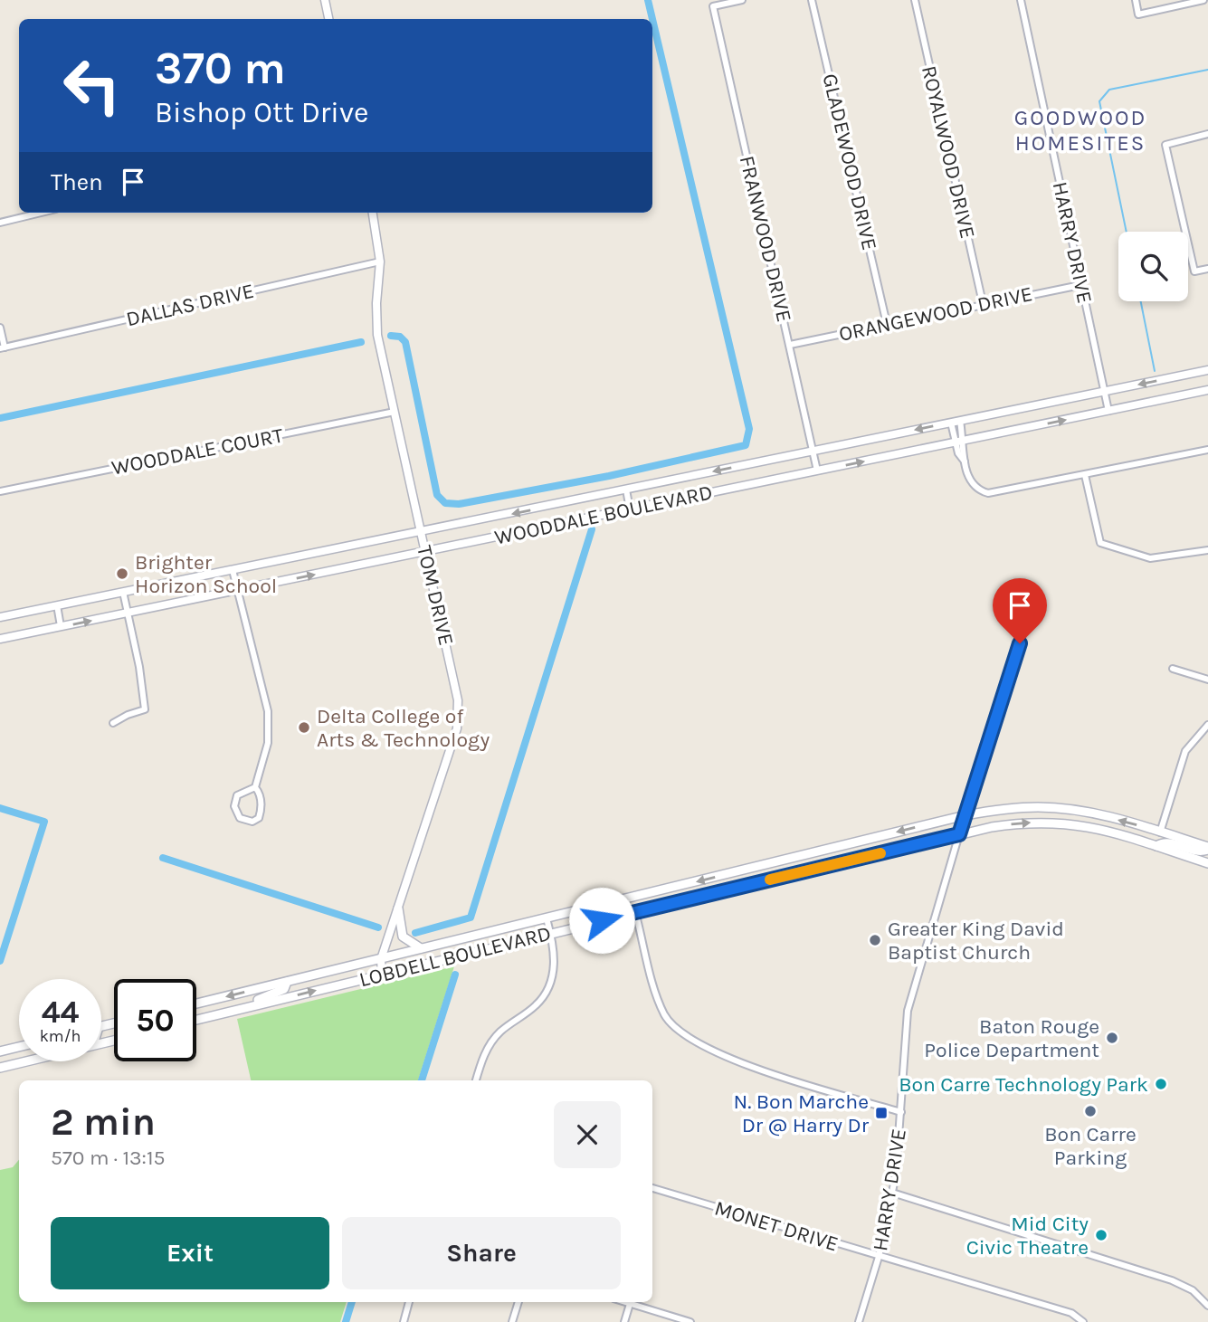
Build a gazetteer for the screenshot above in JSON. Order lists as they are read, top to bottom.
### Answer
{
  "streets": {
    "main road": ["LOBDELL BOULEVARD"],
    "street": [
      "ROYALWOOD DRIVE",
      "GLADEWOOD DRIVE",
      "FRANWOOD DRIVE",
      "HARRY DRIVE",
      "DALLAS DRIVE",
      "ORANGEWOOD DRIVE",
      "WOODDALE COURT",
      "WOODDALE BOULEVARD",
      "TOM DRIVE",
      "MONET DRIVE"
    ]
  },
  "crossings": [
    ["ROYALWOOD DRIVE", "ORANGEWOOD DRIVE"],
    ["GLADEWOOD DRIVE", "ORANGEWOOD DRIVE"],
    ["FRANWOOD DRIVE", "ORANGEWOOD DRIVE"],
    ["FRANWOOD DRIVE", "WOODDALE BOULEVARD"],
    ["HARRY DRIVE", "ORANGEWOOD DRIVE"],
    ["HARRY DRIVE", "WOODDALE BOULEVARD"],
    ["HARRY DRIVE", "LOBDELL BOULEVARD"],
    ["HARRY DRIVE", "MONET DRIVE"],
    ["DALLAS DRIVE", "TOM DRIVE"],
    ["WOODDALE COURT", "TOM DRIVE"],
    ["WOODDALE BOULEVARD", "TOM DRIVE"],
    ["TOM DRIVE", "LOBDELL BOULEVARD"]
  ],
  "districts": ["GOODWOOD HOMESITES"],
  "places": {
    "other": [
      "Brighter Horizon School",
      "Delta College of Arts & Technology",
      "Greater King David Baptist Church",
      "Baton Rouge Police Department",
      "Bon Carre Technology Park",
      "Bon Carre Parking",
      "Mid City Civic Theatre"
    ],
    "transit": ["N. Bon Marche Dr @ Harry Dr"]
  },
  "page": {
    "turn": ["370 m", "Bishop Ott Drive"],
    "then": "Then",
    "speed": "44 km/h",
    "limit": "50",
    "heading": ["2 min", "570 m · 13:15"],
    "buttons": ["Exit", "Share"]
  }
}
